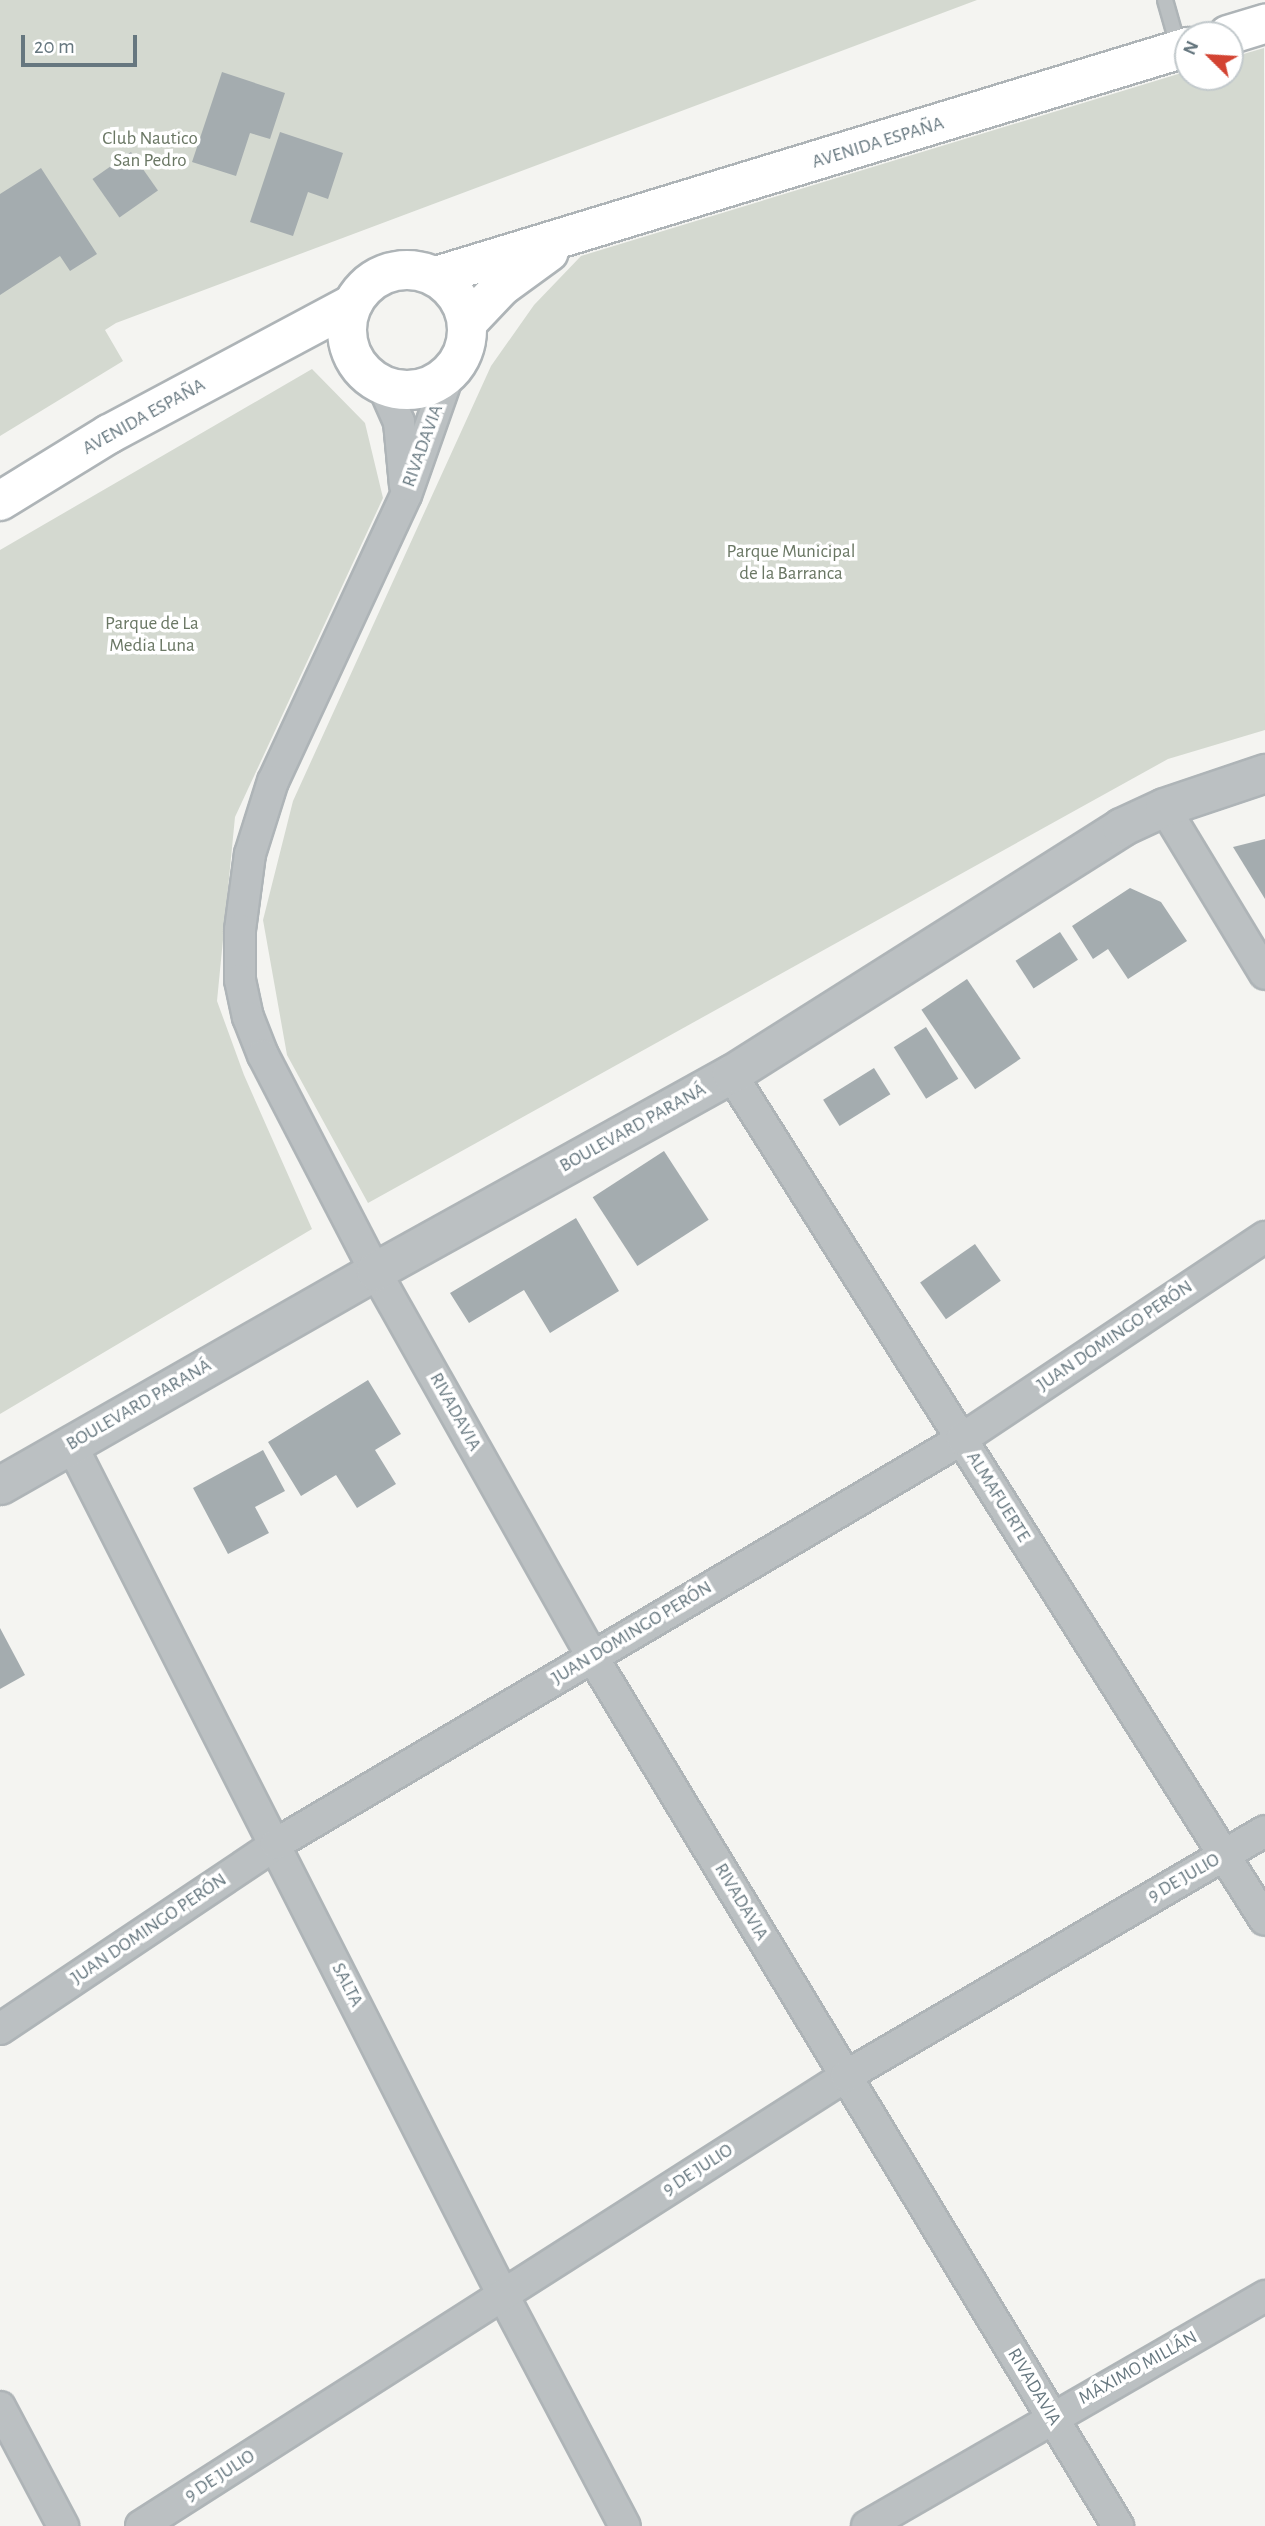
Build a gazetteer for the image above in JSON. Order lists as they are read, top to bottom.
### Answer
{
  "streets": {
    "main road": ["AVENIDA ESPAÑA"],
    "street": [
      "RIVADAVIA",
      "BOULEVARD PARANÁ",
      "JUAN DOMINGO PERÓN",
      "ALMAFUERTE",
      "9 DE JULIO",
      "SALTA",
      "MÁXIMO MILLÁN"
    ]
  },
  "crossings": [
    ["AVENIDA ESPAÑA", "RIVADAVIA"],
    ["RIVADAVIA", "BOULEVARD PARANÁ"],
    ["RIVADAVIA", "JUAN DOMINGO PERÓN"],
    ["RIVADAVIA", "9 DE JULIO"],
    ["RIVADAVIA", "MÁXIMO MILLÁN"],
    ["BOULEVARD PARANÁ", "ALMAFUERTE"],
    ["BOULEVARD PARANÁ", "SALTA"],
    ["JUAN DOMINGO PERÓN", "ALMAFUERTE"],
    ["JUAN DOMINGO PERÓN", "SALTA"],
    ["ALMAFUERTE", "9 DE JULIO"],
    ["9 DE JULIO", "SALTA"]
  ],
  "parks": ["Club Nautico San Pedro", "Parque Municipal de la Barranca", "Parque de La Media Luna"],
  "scale_bar": "20 m",
  "north": "top left"
}
